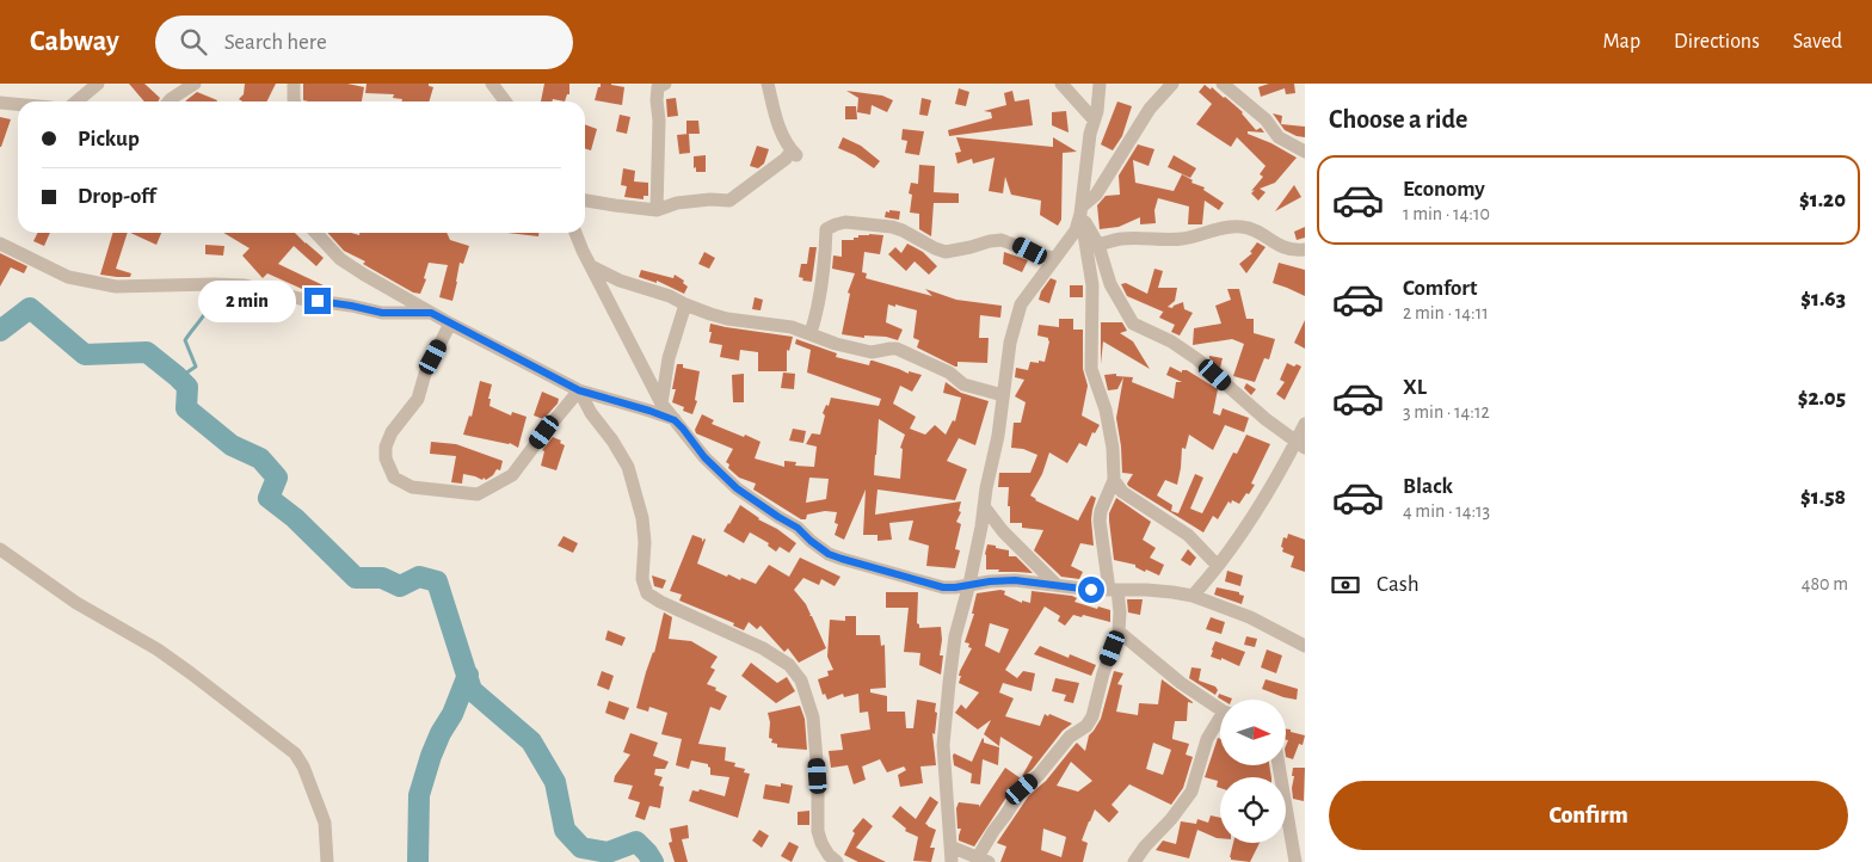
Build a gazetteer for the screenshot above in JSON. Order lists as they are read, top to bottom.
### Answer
{
  "north": "right",
  "page": {
    "header": "Cabway",
    "search": "Search here",
    "nav": ["Map", "Directions", "Saved"],
    "heading": "Choose a ride",
    "banner": ["Pickup", "Drop-off"],
    "list": [
      {
        "name": "Economy",
        "note": "1 min · 14:10",
        "value": "$1.20"
      },
      {
        "name": "Comfort",
        "note": "2 min · 14:11",
        "value": "$1.63"
      },
      {
        "name": "XL",
        "note": "3 min · 14:12",
        "value": "$2.05"
      },
      {
        "name": "Black",
        "note": "4 min · 14:13",
        "value": "$1.58"
      }
    ],
    "bubble": "2 min",
    "pay": ["Cash", "480 m"],
    "buttons": "Confirm"
  }
}
